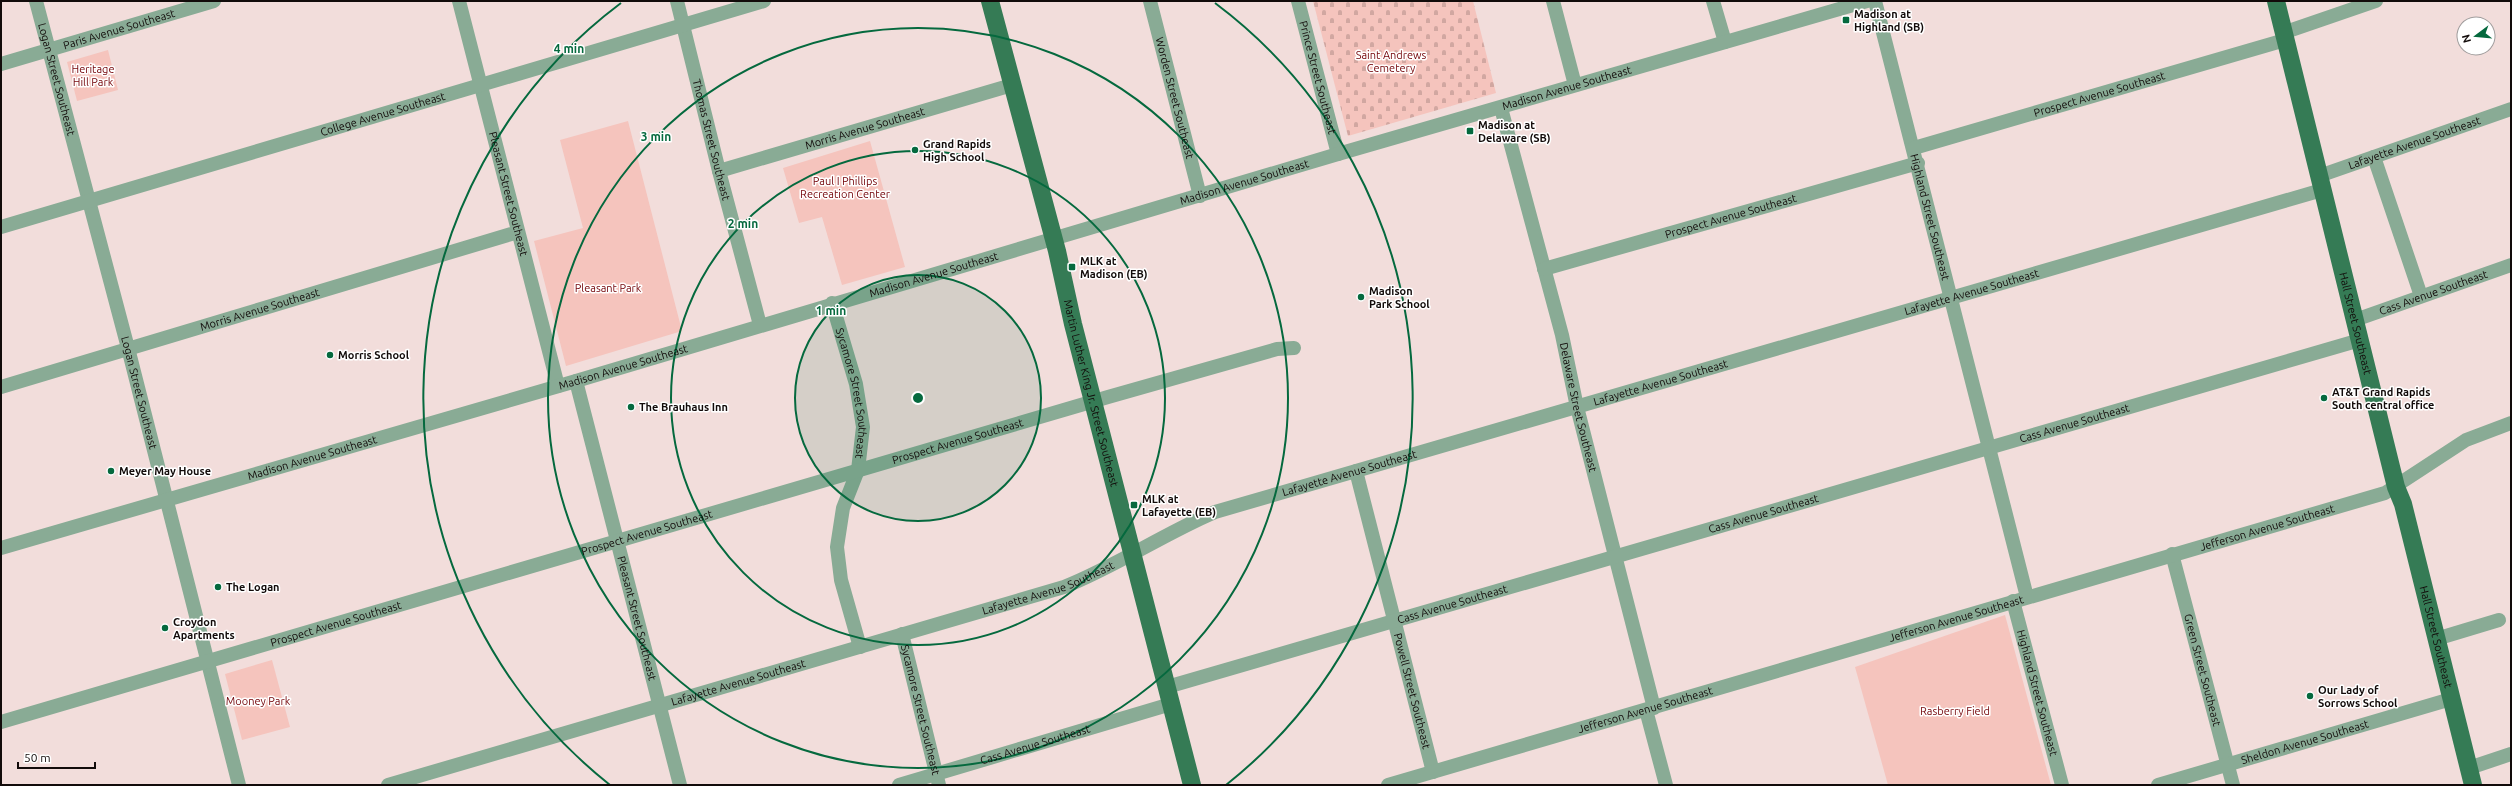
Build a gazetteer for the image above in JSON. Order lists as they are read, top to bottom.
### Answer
{
  "streets": {
    "main road": ["Hall Street Southeast", "Martin Luther King Jr. Street Southeast"],
    "street": [
      "Paris Avenue Southeast",
      "Prince Street Southeast",
      "Logan Street Southeast",
      "Madison Avenue Southeast",
      "Prospect Avenue Southeast",
      "Worden Street Southeast",
      "College Avenue Southeast",
      "Morris Avenue Southeast",
      "Thomas Street Southeast",
      "Lafayette Avenue Southeast",
      "Pleasant Street Southeast",
      "Highland Street Southeast",
      "Cass Avenue Southeast",
      "Sycamore Street Southeast",
      "Delaware Street Southeast",
      "Jefferson Avenue Southeast",
      "Green Street Southeast",
      "Powell Street Southeast",
      "Sheldon Avenue Southeast"
    ]
  },
  "crossings": [
    ["Paris Avenue Southeast", "Logan Street Southeast"],
    ["Prince Street Southeast", "Madison Avenue Southeast"],
    ["Logan Street Southeast", "Madison Avenue Southeast"],
    ["Logan Street Southeast", "Prospect Avenue Southeast"],
    ["Logan Street Southeast", "College Avenue Southeast"],
    ["Logan Street Southeast", "Morris Avenue Southeast"],
    ["Madison Avenue Southeast", "Worden Street Southeast"],
    ["Madison Avenue Southeast", "Thomas Street Southeast"],
    ["Madison Avenue Southeast", "Pleasant Street Southeast"],
    ["Madison Avenue Southeast", "Martin Luther King Jr. Street Southeast"],
    ["Madison Avenue Southeast", "Sycamore Street Southeast"],
    ["Madison Avenue Southeast", "Delaware Street Southeast"],
    ["Prospect Avenue Southeast", "Pleasant Street Southeast"],
    ["Prospect Avenue Southeast", "Highland Street Southeast"],
    ["Prospect Avenue Southeast", "Hall Street Southeast"],
    ["Prospect Avenue Southeast", "Martin Luther King Jr. Street Southeast"],
    ["Prospect Avenue Southeast", "Sycamore Street Southeast"],
    ["Prospect Avenue Southeast", "Delaware Street Southeast"],
    ["College Avenue Southeast", "Thomas Street Southeast"],
    ["College Avenue Southeast", "Pleasant Street Southeast"],
    ["Morris Avenue Southeast", "Thomas Street Southeast"],
    ["Morris Avenue Southeast", "Pleasant Street Southeast"],
    ["Morris Avenue Southeast", "Martin Luther King Jr. Street Southeast"],
    ["Lafayette Avenue Southeast", "Pleasant Street Southeast"],
    ["Lafayette Avenue Southeast", "Highland Street Southeast"],
    ["Lafayette Avenue Southeast", "Hall Street Southeast"],
    ["Lafayette Avenue Southeast", "Martin Luther King Jr. Street Southeast"],
    ["Lafayette Avenue Southeast", "Sycamore Street Southeast"],
    ["Lafayette Avenue Southeast", "Delaware Street Southeast"],
    ["Lafayette Avenue Southeast", "Powell Street Southeast"],
    ["Highland Street Southeast", "Cass Avenue Southeast"],
    ["Highland Street Southeast", "Jefferson Avenue Southeast"],
    ["Cass Avenue Southeast", "Hall Street Southeast"],
    ["Cass Avenue Southeast", "Martin Luther King Jr. Street Southeast"],
    ["Cass Avenue Southeast", "Sycamore Street Southeast"],
    ["Cass Avenue Southeast", "Delaware Street Southeast"],
    ["Cass Avenue Southeast", "Powell Street Southeast"],
    ["Hall Street Southeast", "Jefferson Avenue Southeast"],
    ["Hall Street Southeast", "Sheldon Avenue Southeast"],
    ["Delaware Street Southeast", "Jefferson Avenue Southeast"],
    ["Jefferson Avenue Southeast", "Green Street Southeast"],
    ["Jefferson Avenue Southeast", "Powell Street Southeast"],
    ["Green Street Southeast", "Sheldon Avenue Southeast"]
  ],
  "parks": [
    "Saint Andrews Cemetery",
    "Heritage Hill Park",
    "Paul I Phillips Recreation Center",
    "Pleasant Park",
    "Mooney Park",
    "Rasberry Field"
  ],
  "places": {
    "transit": [
      "Madison at Highland (SB)",
      "Madison at Delaware (SB)",
      "MLK at Madison (EB)",
      "MLK at Lafayette (EB)"
    ],
    "other": [
      "Grand Rapids High School",
      "Madison Park School",
      "Morris School",
      "AT&T Grand Rapids South central office",
      "The Brauhaus Inn",
      "Meyer May House",
      "The Logan",
      "Croydon Apartments",
      "Our Lady of Sorrows School"
    ]
  },
  "scale_bar": "50 m",
  "north": "left",
  "rings": [
    "4 min",
    "3 min",
    "2 min",
    "1 min"
  ]
}
